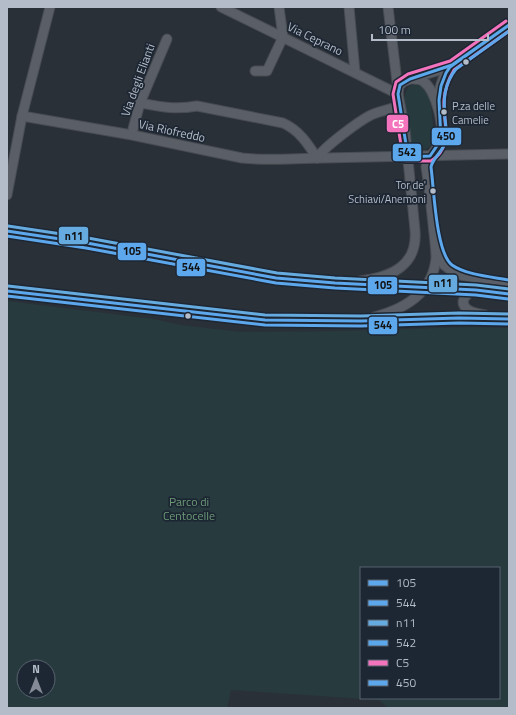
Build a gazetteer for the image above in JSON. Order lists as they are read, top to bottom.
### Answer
{
  "streets": {
    "street": ["Via Ceprano", "Via degli Elianti", "Via Riofreddo"]
  },
  "parks": ["Parco di Centocelle"],
  "places": ["P.za delle Camelie", "Tor de' Schiavi/Anemoni"],
  "lines": [
    "transit line C5",
    "transit line 542",
    "transit line 450",
    "transit line n11",
    "transit line 105",
    "transit line 544"
  ],
  "legend": [
    "105",
    "544",
    "n11",
    "542",
    "C5",
    "450"
  ],
  "scale_bar": "100 m",
  "north": "top"
}
